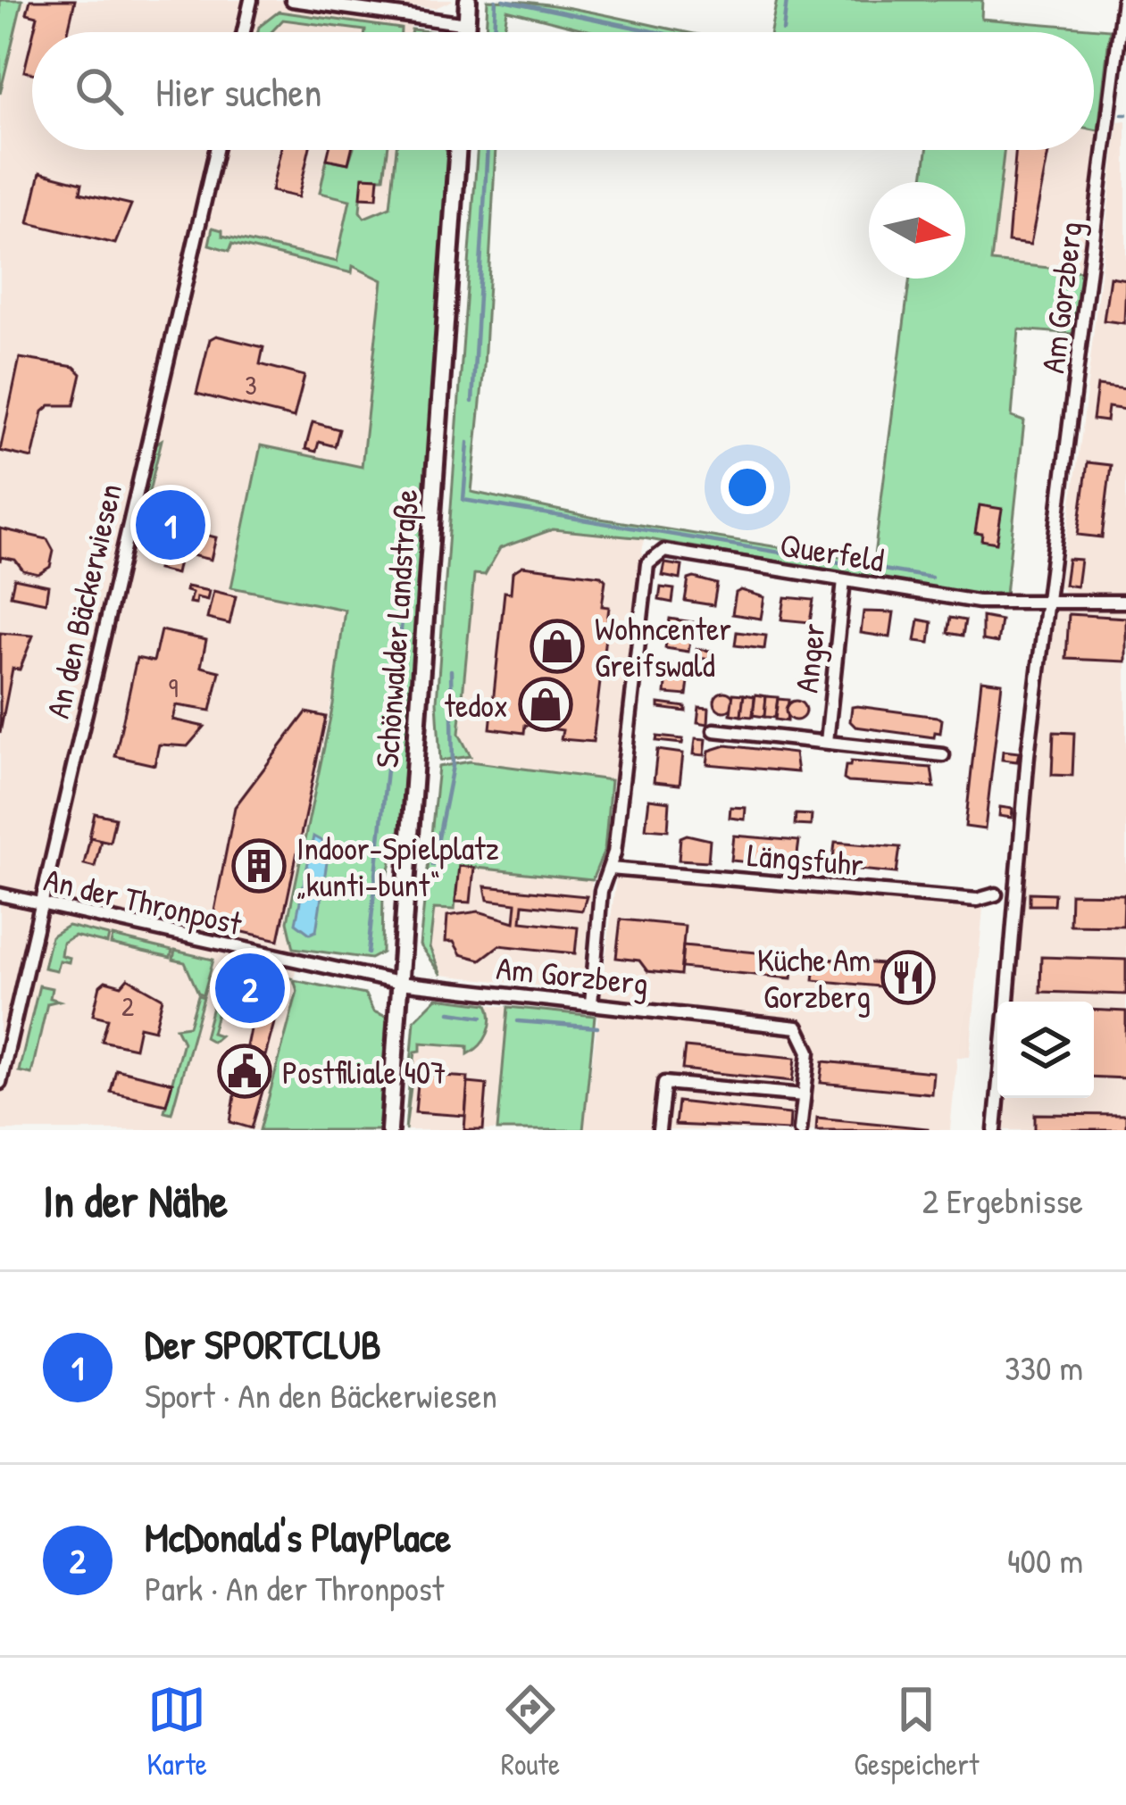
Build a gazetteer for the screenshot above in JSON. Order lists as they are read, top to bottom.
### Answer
{
  "streets": {
    "main road": ["Schönwalder Landstraße"],
    "street": [
      "Am Gorzberg",
      "Querfeld",
      "An den Bäckerwiesen",
      "Anger",
      "Längsfuhr",
      "An der Thronpost"
    ]
  },
  "crossings": [
    ["Am Gorzberg", "Querfeld"],
    ["Am Gorzberg", "Schönwalder Landstraße"],
    ["Am Gorzberg", "An der Thronpost"],
    ["Querfeld", "Anger"],
    ["Querfeld", "Längsfuhr"],
    ["An den Bäckerwiesen", "An der Thronpost"],
    ["Schönwalder Landstraße", "An der Thronpost"]
  ],
  "places": {
    "shop": ["Wohncenter Greifswald", "tedox"],
    "building": ["Indoor-Spielplatz „kunti-bunt“"],
    "restaurant": ["Küche Am Gorzberg"],
    "public building": ["Postfiliale 407"]
  },
  "house_numbers": ["3", "9", "2"],
  "north": "right",
  "page": {
    "search": "Hier suchen",
    "pins": ["1", "2"],
    "heading": ["In der Nähe", "2 Ergebnisse"],
    "list": [
      {
        "mark": "1",
        "name": "Der SPORTCLUB",
        "note": "Sport · An den Bäckerwiesen",
        "value": "330 m"
      },
      {
        "mark": "2",
        "name": "McDonald's PlayPlace",
        "note": "Park · An der Thronpost",
        "value": "400 m"
      }
    ],
    "nav": ["Karte", "Route", "Gespeichert"]
  }
}
